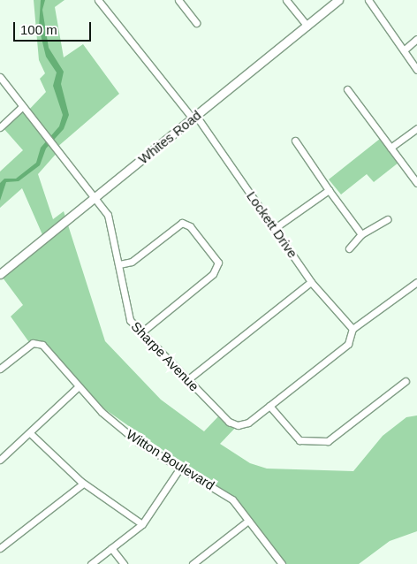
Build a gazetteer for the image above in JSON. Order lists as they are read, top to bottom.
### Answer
{
  "streets": {
    "street": [
      "Whites Road",
      "Lockett Drive",
      "Sharpe Avenue",
      "Witton Boulevard"
    ]
  },
  "crossings": [
    ["Whites Road", "Lockett Drive"],
    ["Whites Road", "Sharpe Avenue"],
    ["Lockett Drive", "Sharpe Avenue"]
  ],
  "scale_bar": "100 m"
}
